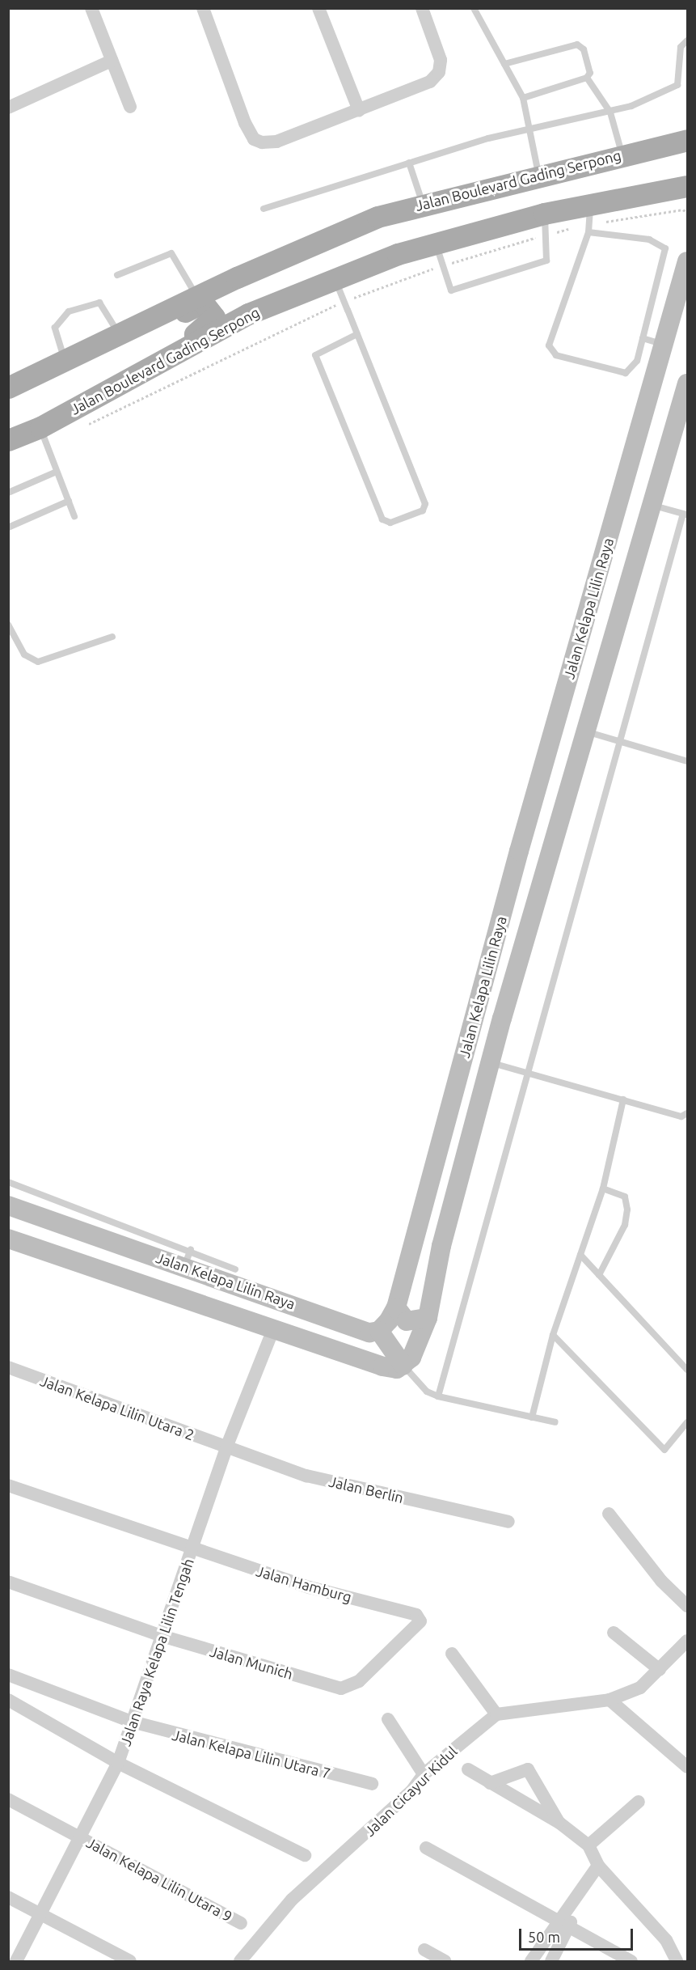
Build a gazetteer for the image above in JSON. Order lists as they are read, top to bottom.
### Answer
{
  "streets": {
    "main road": ["Jalan Boulevard Gading Serpong"],
    "street": [
      "Jalan Kelapa Lilin Raya",
      "Jalan Kelapa Lilin Utara 2",
      "Jalan Berlin",
      "Jalan Hamburg",
      "Jalan Raya Kelapa Lilin Tengah",
      "Jalan Munich",
      "Jalan Kelapa Lilin Utara 7",
      "Jalan Cicayur Kidul",
      "Jalan Kelapa Lilin Utara 9"
    ]
  },
  "crossings": [
    ["Jalan Kelapa Lilin Utara 2", "Jalan Berlin"],
    ["Jalan Kelapa Lilin Utara 2", "Jalan Raya Kelapa Lilin Tengah"],
    ["Jalan Berlin", "Jalan Raya Kelapa Lilin Tengah"],
    ["Jalan Hamburg", "Jalan Raya Kelapa Lilin Tengah"],
    ["Jalan Hamburg", "Jalan Munich"],
    ["Jalan Raya Kelapa Lilin Tengah", "Jalan Munich"],
    ["Jalan Raya Kelapa Lilin Tengah", "Jalan Kelapa Lilin Utara 7"],
    ["Jalan Raya Kelapa Lilin Tengah", "Jalan Kelapa Lilin Utara 9"]
  ],
  "scale_bar": "50 m"
}
